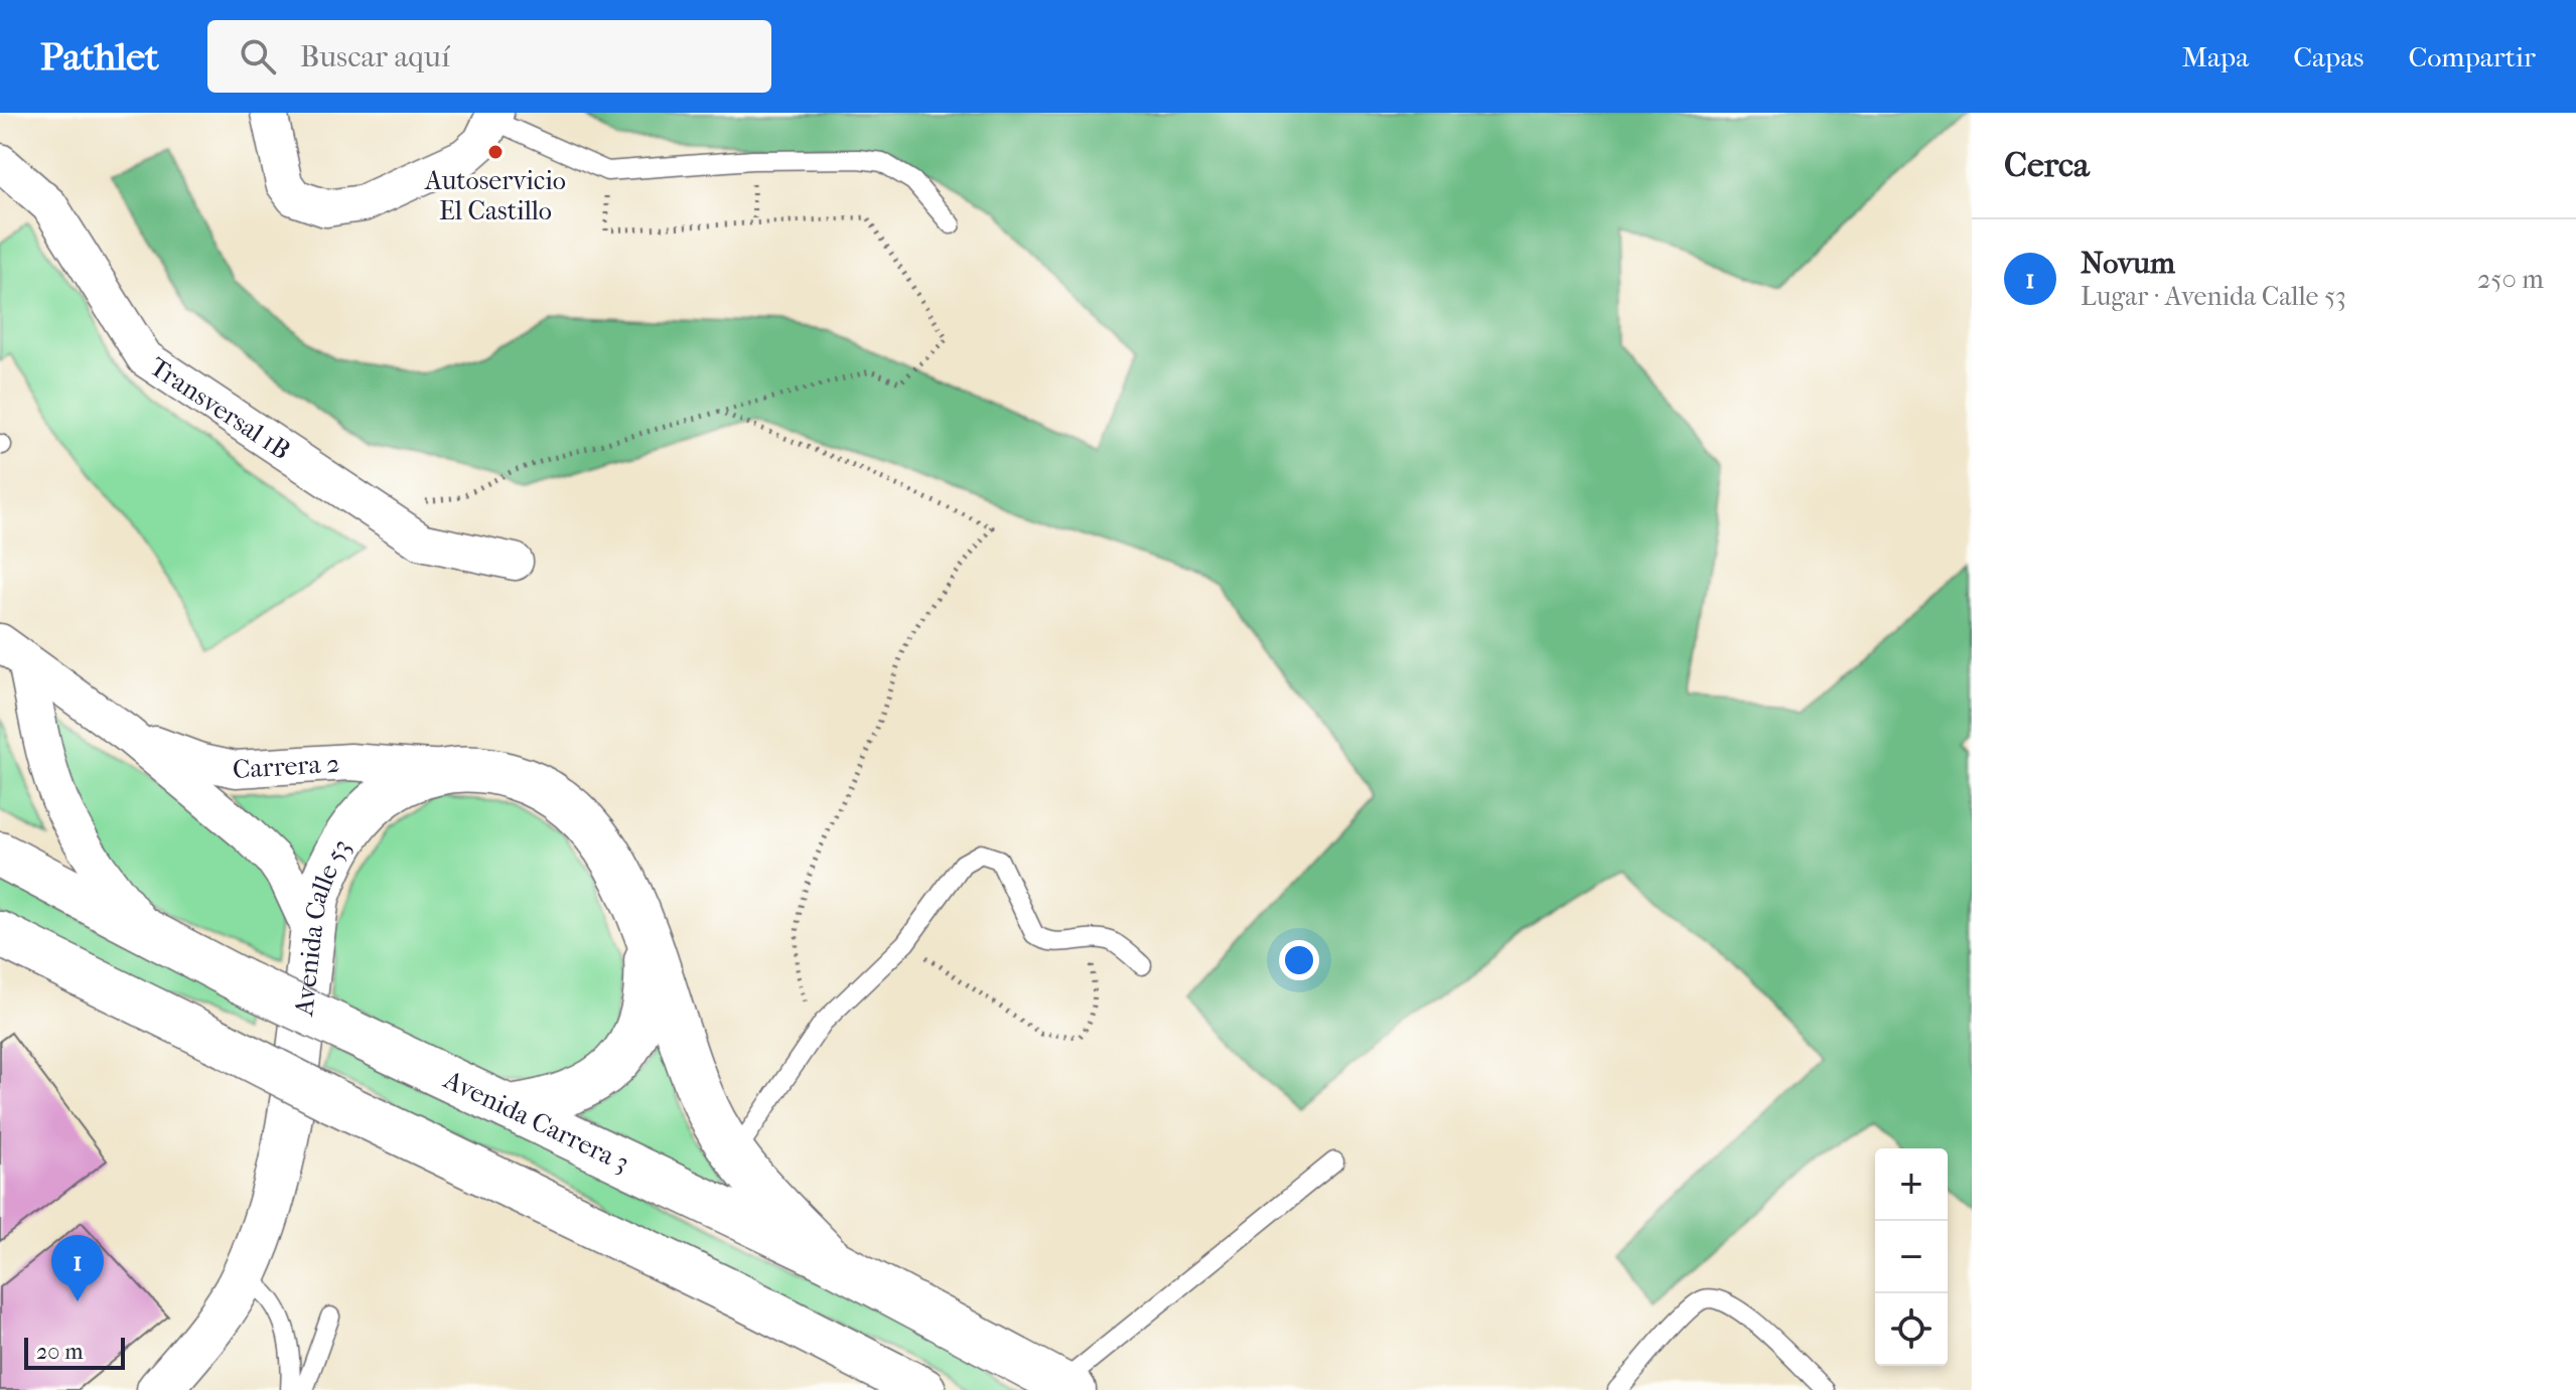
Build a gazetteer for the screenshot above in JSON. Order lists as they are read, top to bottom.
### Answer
{
  "streets": {
    "main road": ["Avenida Calle 53", "Avenida Carrera 3"],
    "street": ["Transversal 1B", "Carrera 2"]
  },
  "crossings": [
    ["Carrera 2", "Avenida Calle 53"],
    ["Carrera 2", "Avenida Carrera 3"],
    ["Avenida Calle 53", "Avenida Carrera 3"]
  ],
  "places": ["Autoservicio El Castillo"],
  "scale_bar": "20 m",
  "page": {
    "header": "Pathlet",
    "search": "Buscar aquí",
    "nav": ["Mapa", "Capas", "Compartir"],
    "heading": "Cerca",
    "list": [
      {
        "mark": "1",
        "name": "Novum",
        "note": "Lugar · Avenida Calle 53",
        "value": "250 m"
      }
    ],
    "map_buttons": ["+", "−"],
    "pins": "1",
    "scale": "20 m"
  }
}
